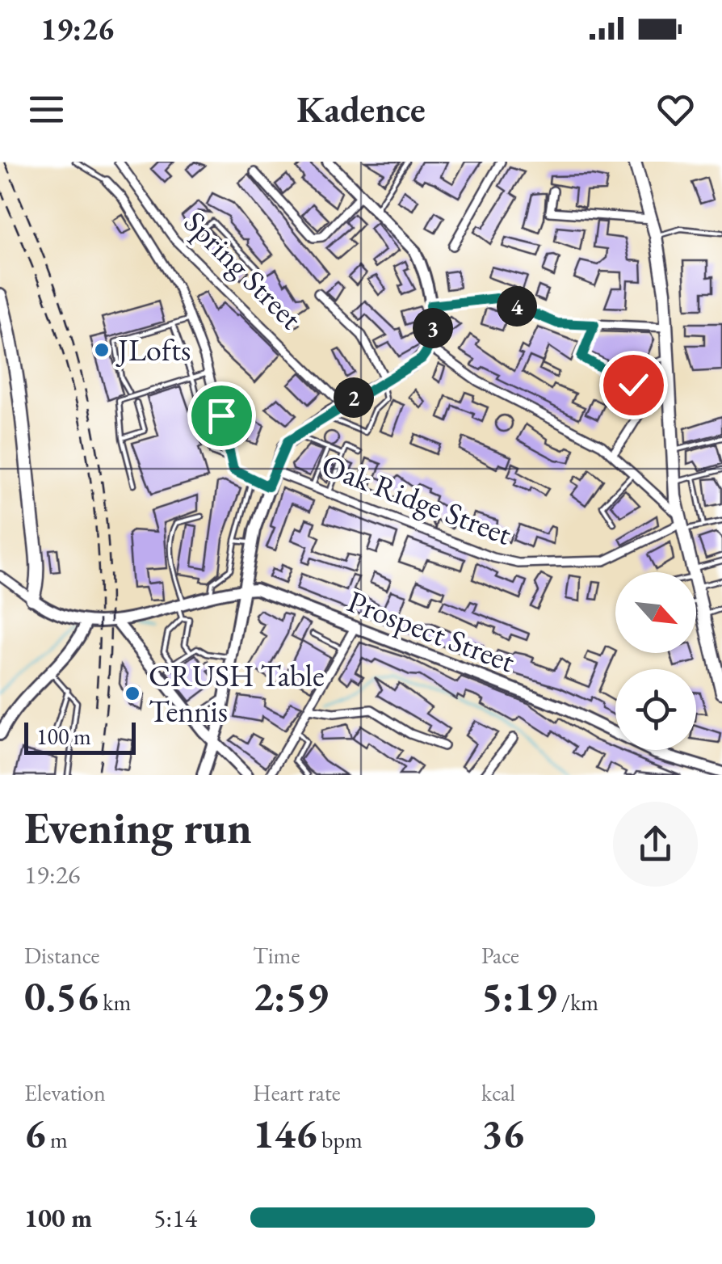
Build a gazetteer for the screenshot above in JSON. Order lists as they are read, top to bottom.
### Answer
{
  "streets": {
    "main road": ["Prospect Street"],
    "street": ["Spring Street", "Oak Ridge Street"]
  },
  "places": ["JLofts", "CRUSH Table Tennis"],
  "scale_bar": "100 m",
  "north": "bottom right",
  "page": {
    "status": "19:26",
    "header": "Kadence",
    "pins": ["4", "3", "2"],
    "scale": "100 m",
    "heading": ["Evening run", "19:26"],
    "stats": [
      ["Distance", "0.56 km"],
      ["Time", "2:59"],
      ["Pace", "5:19 /km"],
      ["Elevation", "6 m"],
      ["Heart rate", "146 bpm"],
      ["kcal", "36"]
    ],
    "list": [
      {
        "name": "100 m",
        "note": "5:14"
      }
    ]
  }
}
